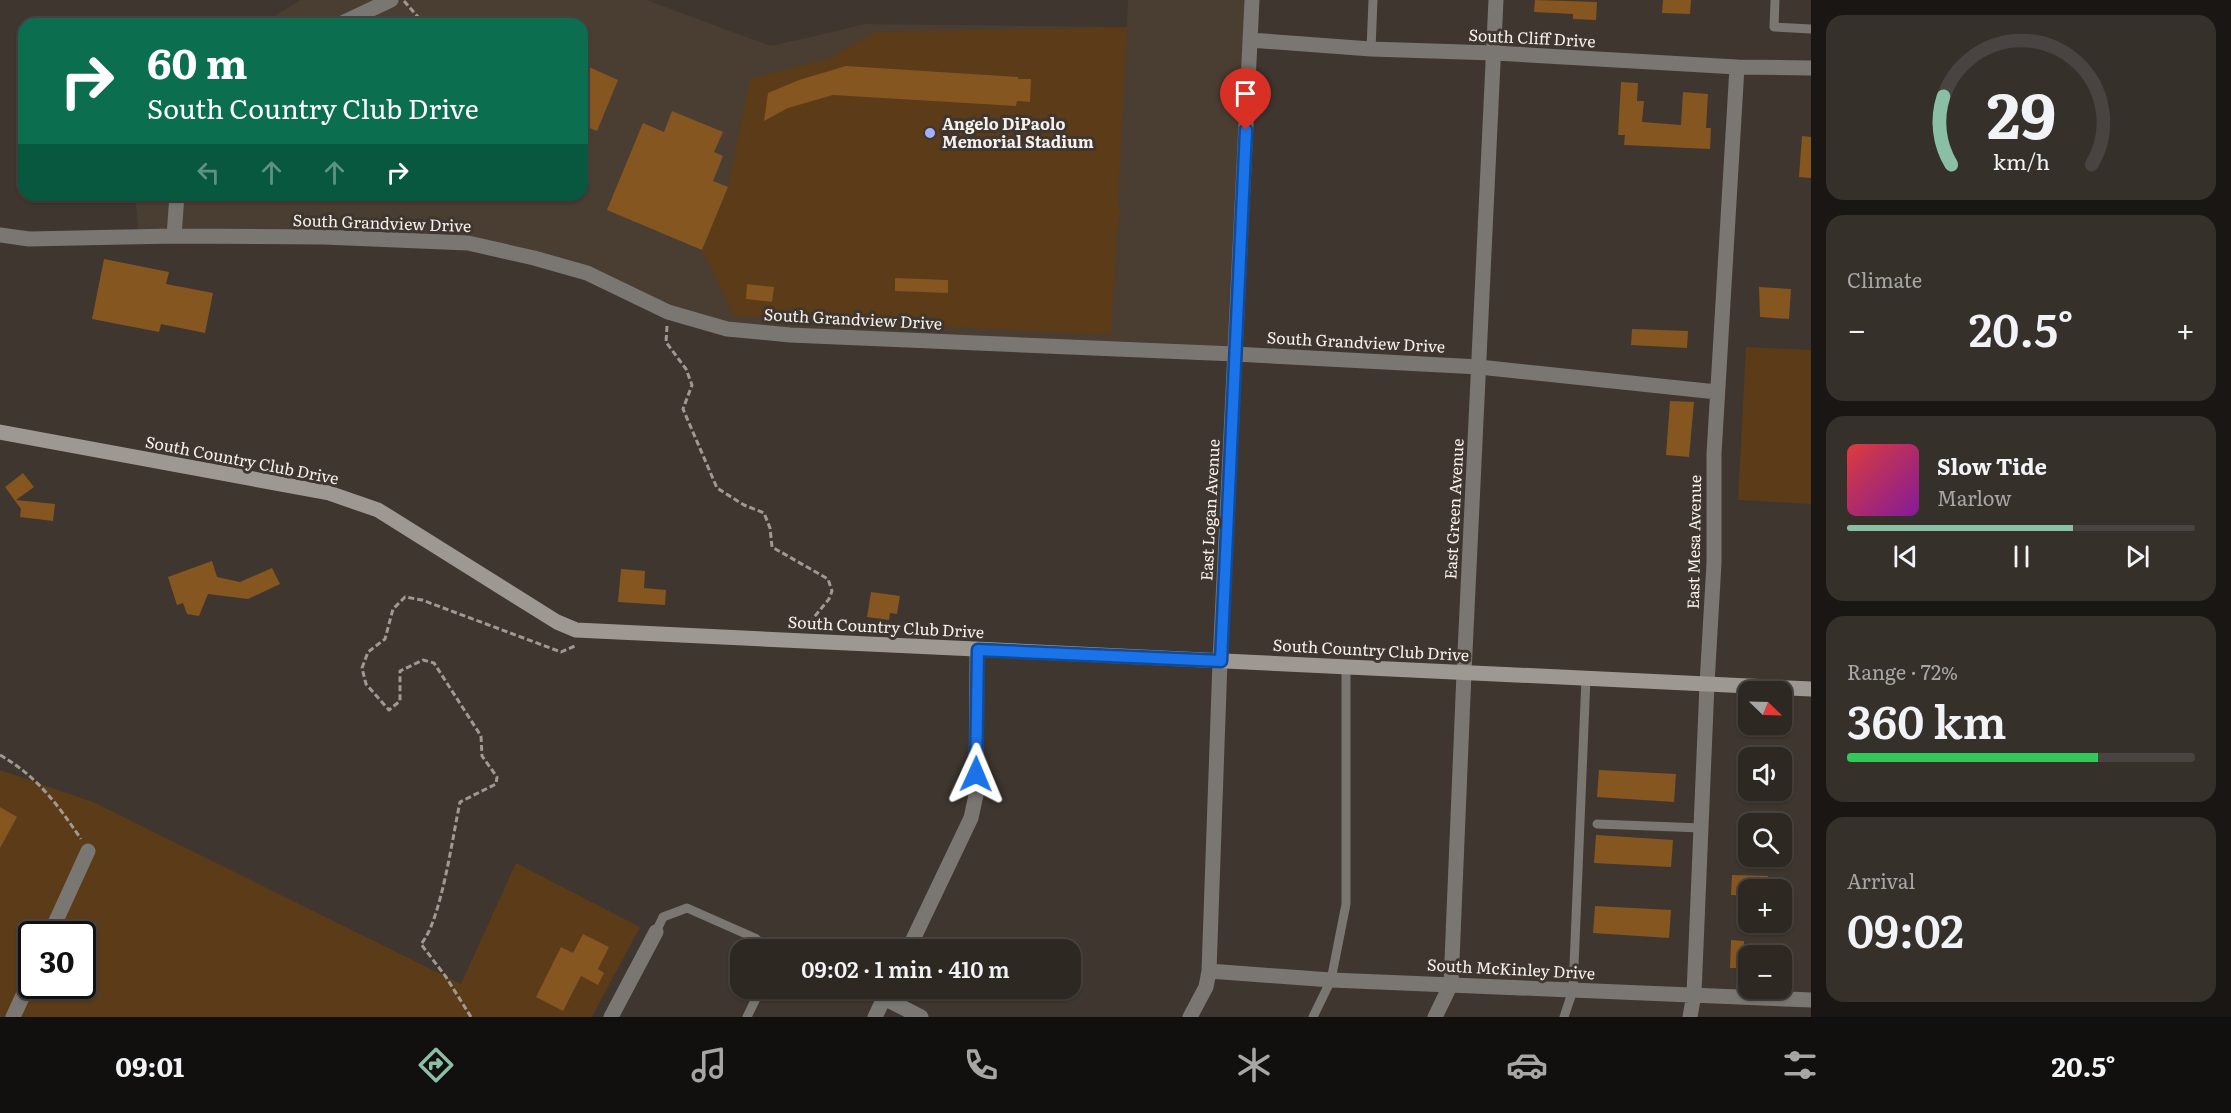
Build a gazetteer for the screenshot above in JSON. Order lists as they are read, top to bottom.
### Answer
{
  "streets": {
    "main road": ["South Country Club Drive"],
    "street": [
      "South Cliff Drive",
      "South Grandview Drive",
      "East Green Avenue",
      "East Logan Avenue",
      "East Mesa Avenue",
      "South McKinley Drive"
    ]
  },
  "crossings": [
    ["South Cliff Drive", "East Green Avenue"],
    ["South Cliff Drive", "East Logan Avenue"],
    ["South Cliff Drive", "East Mesa Avenue"],
    ["South Grandview Drive", "East Green Avenue"],
    ["South Grandview Drive", "East Logan Avenue"],
    ["South Grandview Drive", "East Mesa Avenue"],
    ["South Country Club Drive", "East Green Avenue"],
    ["South Country Club Drive", "East Logan Avenue"],
    ["South Country Club Drive", "East Mesa Avenue"],
    ["East Green Avenue", "South McKinley Drive"],
    ["East Logan Avenue", "South McKinley Drive"],
    ["East Mesa Avenue", "South McKinley Drive"]
  ],
  "places": ["Angelo DiPaolo Memorial Stadium"],
  "north": "bottom right",
  "page": {
    "turn": ["60 m", "South Country Club Drive"],
    "tile": [
      "Climate",
      ["Range · 72%", "360 km"],
      ["Arrival", "09:02"]
    ],
    "heat": ["−", "20.5°", "+"],
    "song": ["Slow Tide", "Marlow"],
    "map_buttons": ["+", "−"],
    "limit": "30",
    "trip": "09:02 · 1 min · 410 m",
    "tabs": ["09:01", "20.5°"],
    "gauge": ["29", "km/h"]
  }
}
